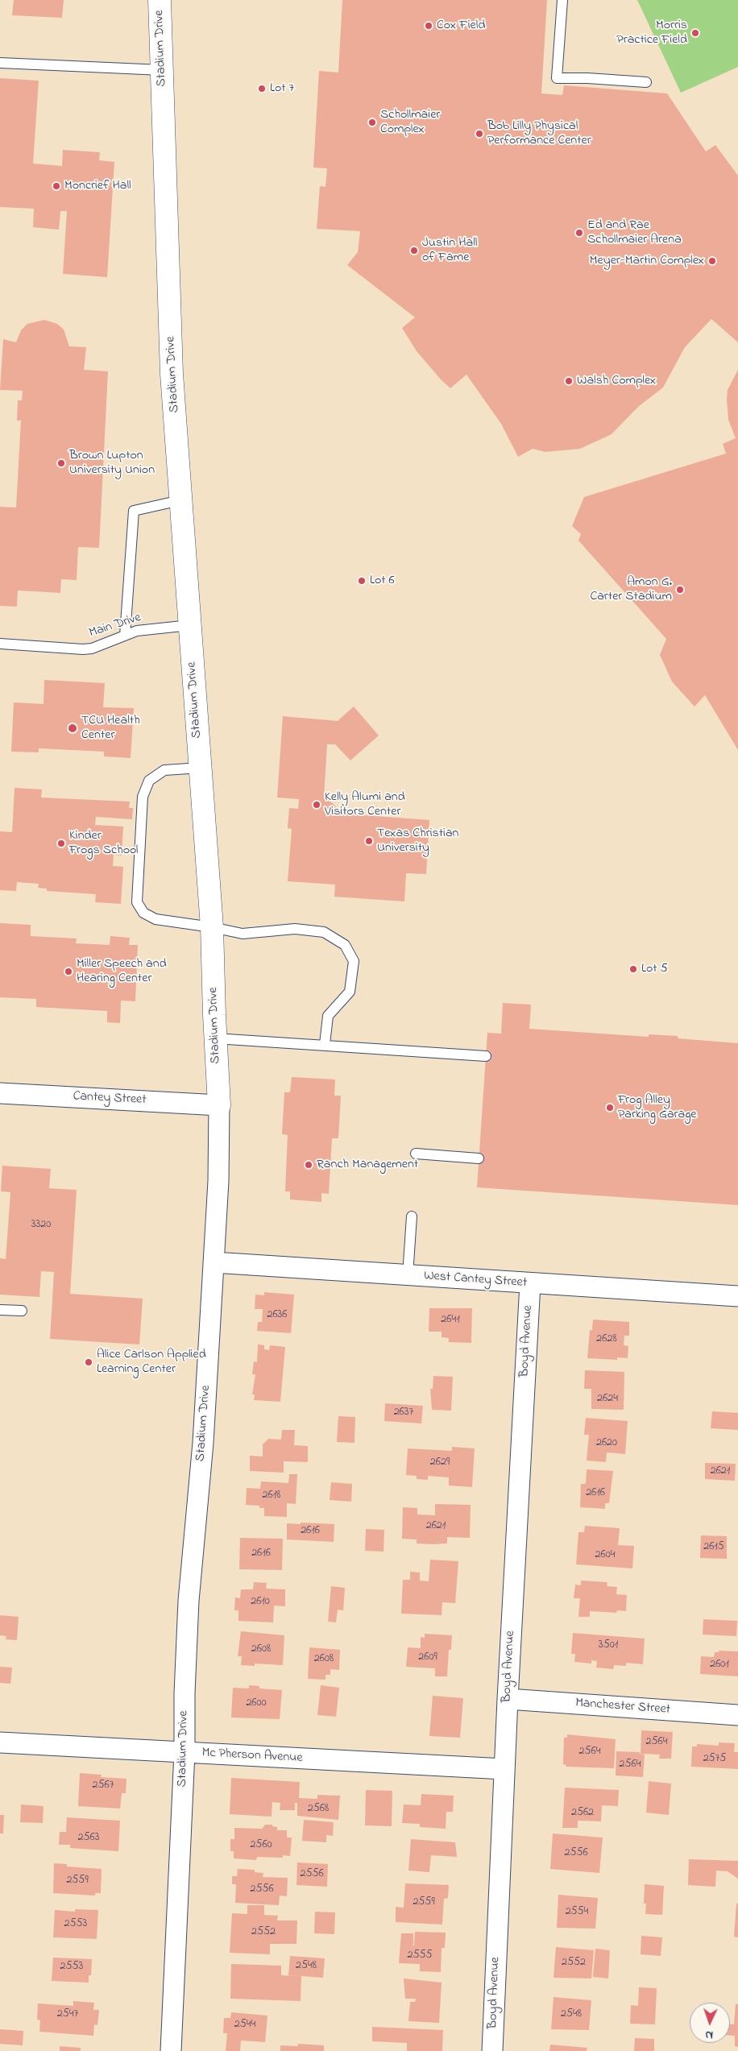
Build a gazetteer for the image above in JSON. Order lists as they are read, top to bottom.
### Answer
{
  "streets": {
    "street": [
      "Stadium Drive",
      "Cantey Street",
      "West Cantey Street",
      "Boyd Avenue",
      "Manchester Street",
      "Mc Pherson Avenue"
    ],
    "lane": ["Main Drive"]
  },
  "crossings": [
    ["Stadium Drive", "Main Drive"],
    ["Stadium Drive", "Cantey Street"],
    ["Stadium Drive", "West Cantey Street"],
    ["Stadium Drive", "Mc Pherson Avenue"],
    ["West Cantey Street", "Boyd Avenue"],
    ["Boyd Avenue", "Manchester Street"],
    ["Boyd Avenue", "Mc Pherson Avenue"]
  ],
  "places": [
    "Cox Field",
    "Morris Practice Field",
    "Lot 7",
    "Schollmaier Complex",
    "Bob Lilly Physical Performance Center",
    "Moncrief Hall",
    "Ed and Rae Schollmaier Arena",
    "Justin Hall of Fame",
    "Meyer-Martin Complex",
    "Walsh Complex",
    "Brown Lupton University Union",
    "Lot 6",
    "Amon G. Carter Stadium",
    "TCU Health Center",
    "Kelly Alumi and Visitors Center",
    "Texas Christian University",
    "Kinder Frogs School",
    "Lot 5",
    "Miller Speech and Hearing Center",
    "Frog Alley Parking Garage",
    "Ranch Management",
    "Alice Carlson Applied Learning Center"
  ],
  "house_numbers": [
    "3320",
    "2636",
    "2641",
    "2628",
    "2624",
    "2637",
    "2620",
    "2629",
    "2621",
    "2616",
    "2618",
    "2621",
    "2616",
    "2615",
    "2616",
    "2604",
    "2610",
    "3501",
    "2608",
    "2609",
    "2608",
    "2601",
    "2600",
    "2564",
    "2564",
    "2575",
    "2564",
    "2567",
    "2568",
    "2562",
    "2563",
    "2560",
    "2556",
    "2556",
    "2559",
    "2556",
    "2559",
    "2554",
    "2553",
    "2552",
    "2555",
    "2552",
    "2548",
    "2553",
    "2547",
    "2548",
    "2544"
  ],
  "north": "bottom"
}
